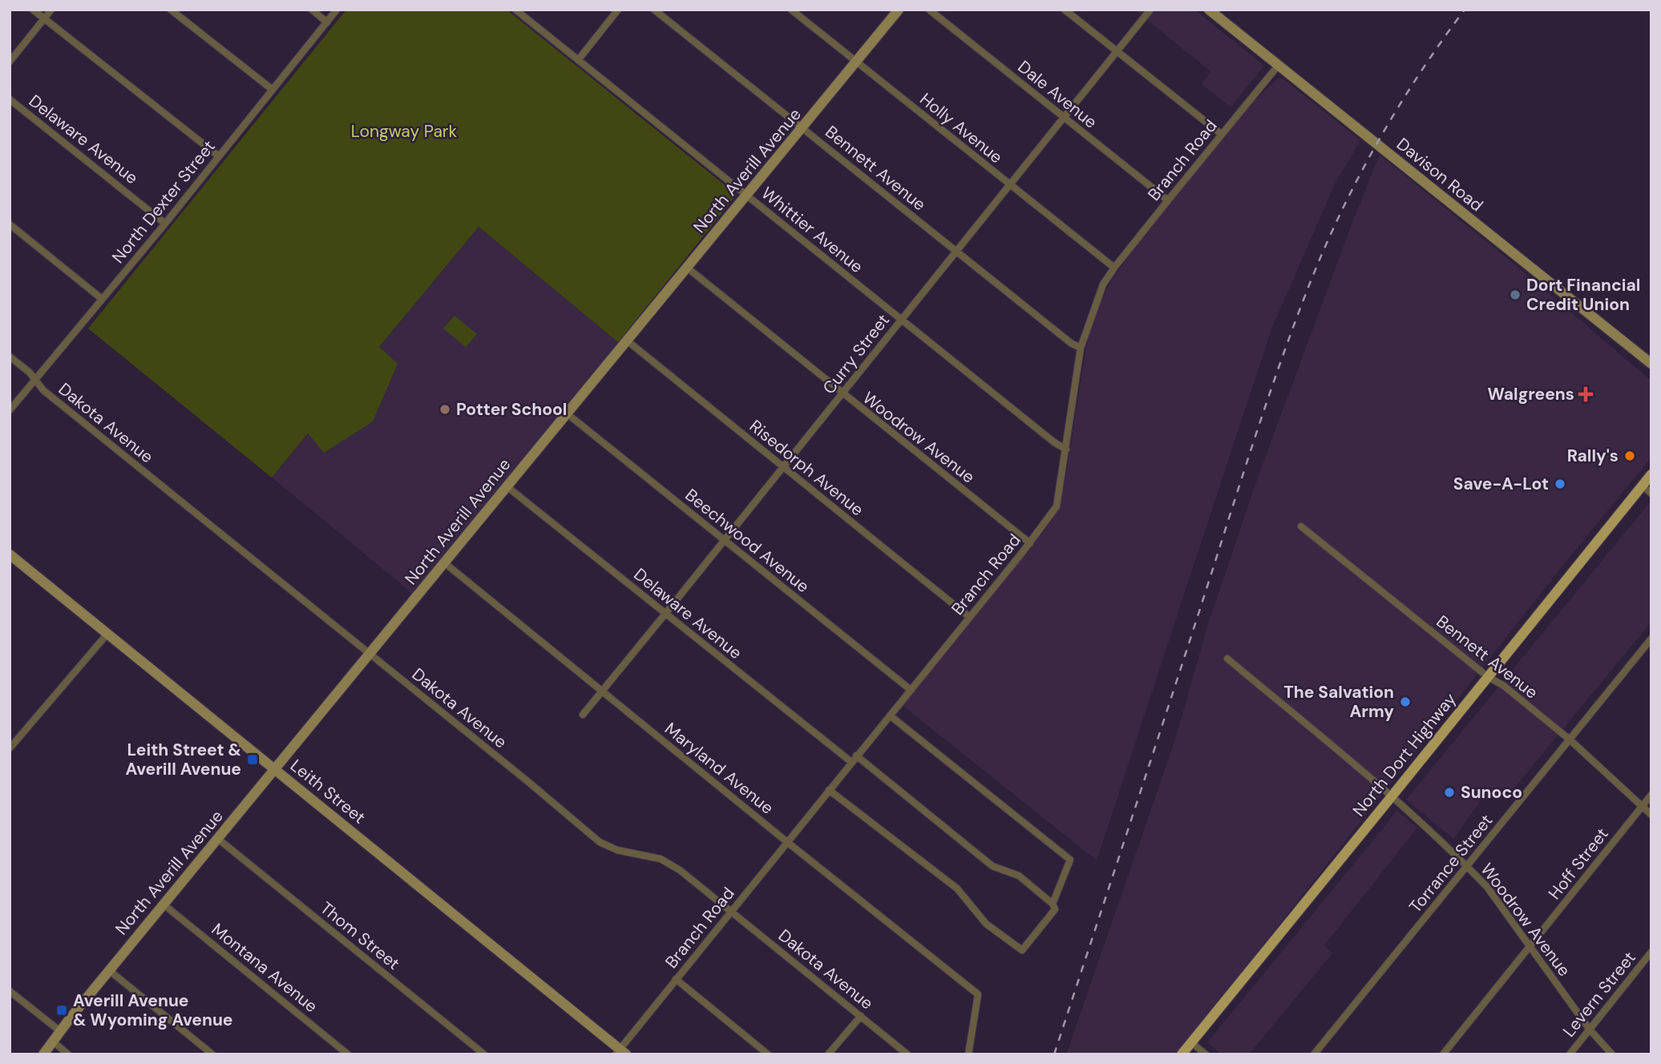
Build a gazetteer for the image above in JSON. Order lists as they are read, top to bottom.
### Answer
{
  "streets": {
    "main road": ["North Dort Highway"],
    "street": [
      "Dale Avenue",
      "Holly Avenue",
      "Delaware Avenue",
      "Branch Road",
      "Bennett Avenue",
      "North Averill Avenue",
      "Davison Road",
      "North Dexter Street",
      "Whittier Avenue",
      "Curry Street",
      "Dakota Avenue",
      "Woodrow Avenue",
      "Risedorph Avenue",
      "Beechwood Avenue",
      "Maryland Avenue",
      "Leith Street",
      "Torrance Street",
      "Hoff Street",
      "Thom Street",
      "Montana Avenue",
      "Levern Street"
    ]
  },
  "crossings": [
    ["Dale Avenue", "Branch Road"],
    ["Dale Avenue", "Curry Street"],
    ["Holly Avenue", "Branch Road"],
    ["Holly Avenue", "North Averill Avenue"],
    ["Holly Avenue", "Curry Street"],
    ["Delaware Avenue", "Branch Road"],
    ["Delaware Avenue", "North Averill Avenue"],
    ["Delaware Avenue", "North Dexter Street"],
    ["Delaware Avenue", "Curry Street"],
    ["Branch Road", "Bennett Avenue"],
    ["Branch Road", "Davison Road"],
    ["Branch Road", "Whittier Avenue"],
    ["Branch Road", "Dakota Avenue"],
    ["Branch Road", "Woodrow Avenue"],
    ["Branch Road", "Risedorph Avenue"],
    ["Branch Road", "Beechwood Avenue"],
    ["Branch Road", "Maryland Avenue"],
    ["Branch Road", "Leith Street"],
    ["Bennett Avenue", "North Averill Avenue"],
    ["Bennett Avenue", "Curry Street"],
    ["Bennett Avenue", "North Dort Highway"],
    ["Bennett Avenue", "Torrance Street"],
    ["Bennett Avenue", "Hoff Street"],
    ["North Averill Avenue", "Whittier Avenue"],
    ["North Averill Avenue", "Dakota Avenue"],
    ["North Averill Avenue", "Woodrow Avenue"],
    ["North Averill Avenue", "Risedorph Avenue"],
    ["North Averill Avenue", "Beechwood Avenue"],
    ["North Averill Avenue", "Maryland Avenue"],
    ["North Averill Avenue", "Leith Street"],
    ["North Averill Avenue", "Thom Street"],
    ["North Averill Avenue", "Montana Avenue"],
    ["North Dexter Street", "Dakota Avenue"],
    ["Whittier Avenue", "Curry Street"],
    ["Curry Street", "Woodrow Avenue"],
    ["Curry Street", "Risedorph Avenue"],
    ["Curry Street", "Beechwood Avenue"],
    ["Curry Street", "Maryland Avenue"],
    ["Woodrow Avenue", "North Dort Highway"],
    ["Woodrow Avenue", "Torrance Street"],
    ["Woodrow Avenue", "Hoff Street"],
    ["Woodrow Avenue", "Levern Street"]
  ],
  "parks": ["Longway Park"],
  "places": {
    "other": [
      "Dort Financial Credit Union",
      "Potter School",
      "Rally's",
      "Save-A-Lot",
      "The Salvation Army",
      "Sunoco"
    ],
    "health": ["Walgreens"],
    "transit": ["Leith Street & Averill Avenue", "Averill Avenue & Wyoming Avenue"]
  }
}
